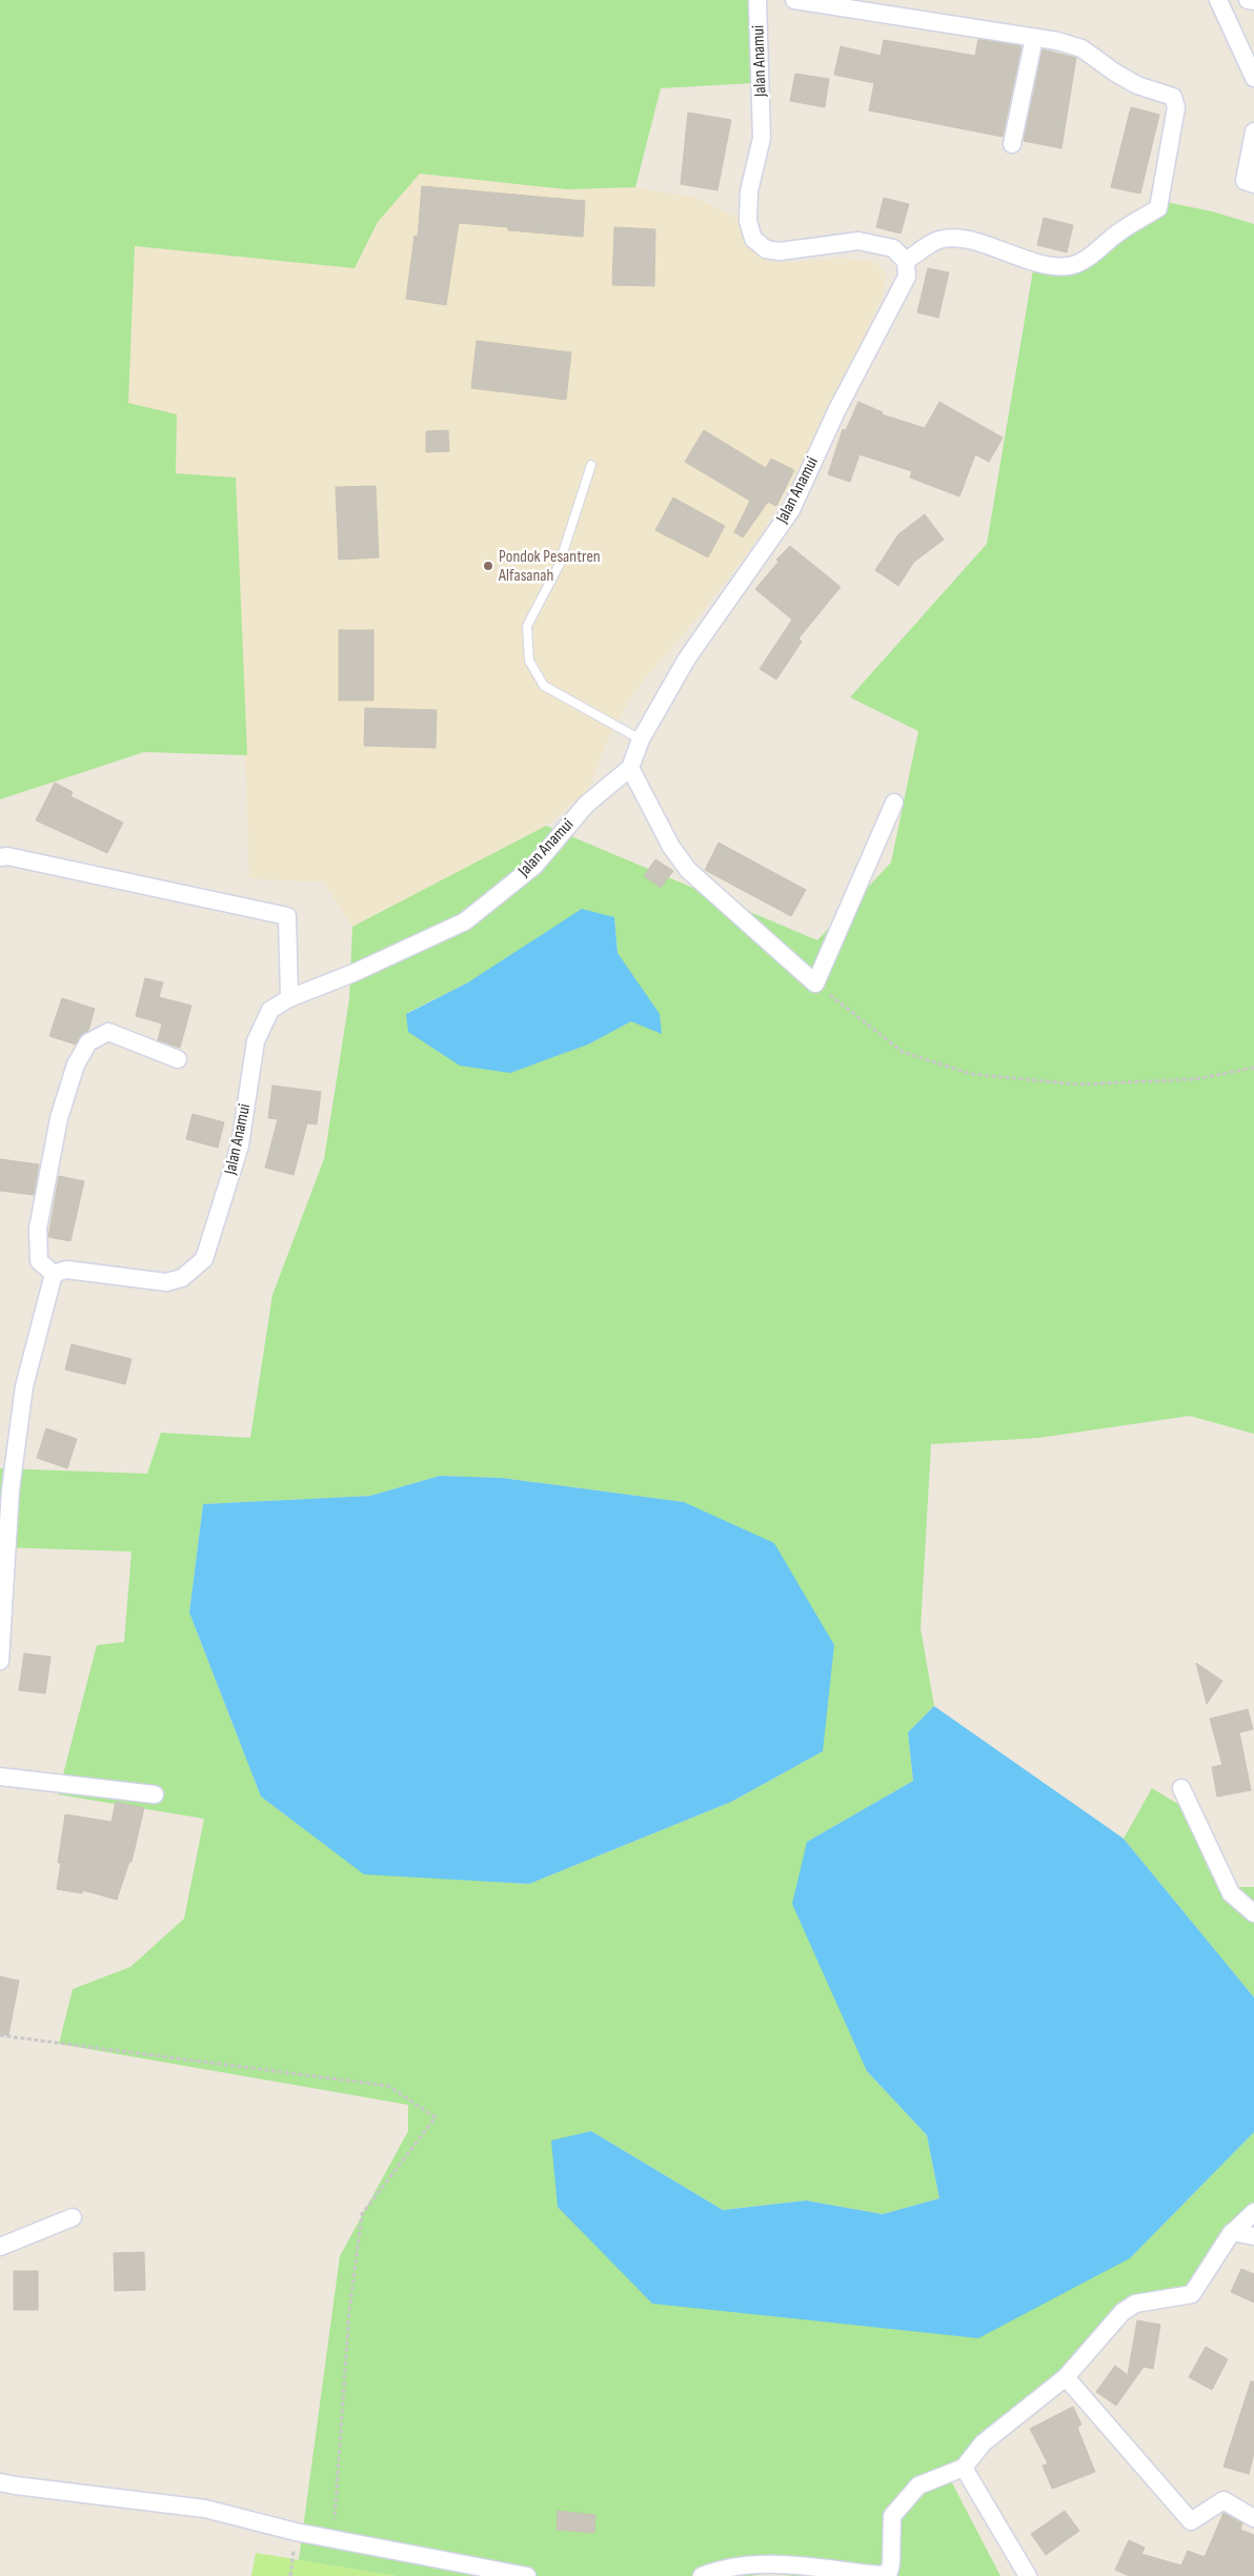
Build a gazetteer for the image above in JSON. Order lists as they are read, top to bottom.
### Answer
{
  "streets": {
    "street": ["Jalan Anamui"]
  },
  "places": ["Pondok Pesantren Alfasanah"]
}
